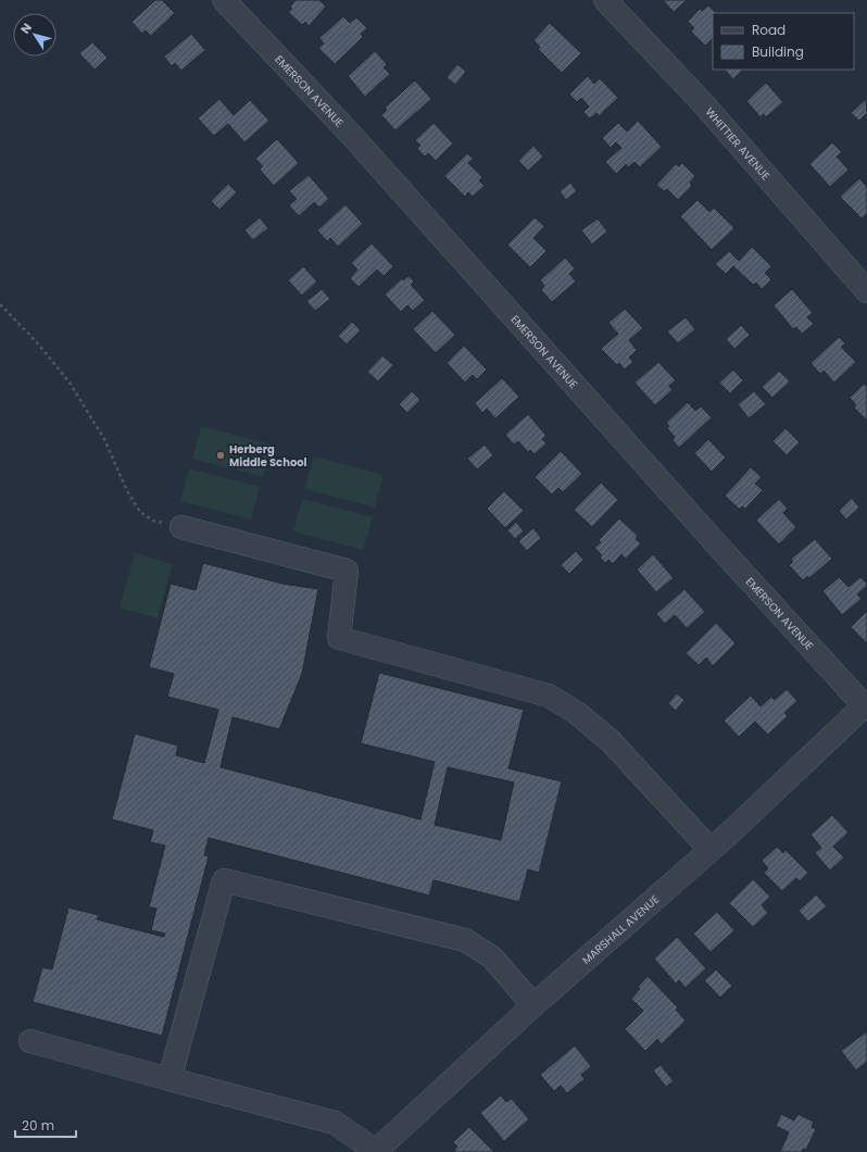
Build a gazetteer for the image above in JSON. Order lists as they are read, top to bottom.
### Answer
{
  "streets": {
    "street": ["EMERSON AVENUE", "WHITTIER AVENUE", "MARSHALL AVENUE"]
  },
  "crossings": [
    ["EMERSON AVENUE", "MARSHALL AVENUE"]
  ],
  "places": ["Herberg Middle School"],
  "legend": ["Road", "Building"],
  "scale_bar": "20 m",
  "north": "top left"
}
